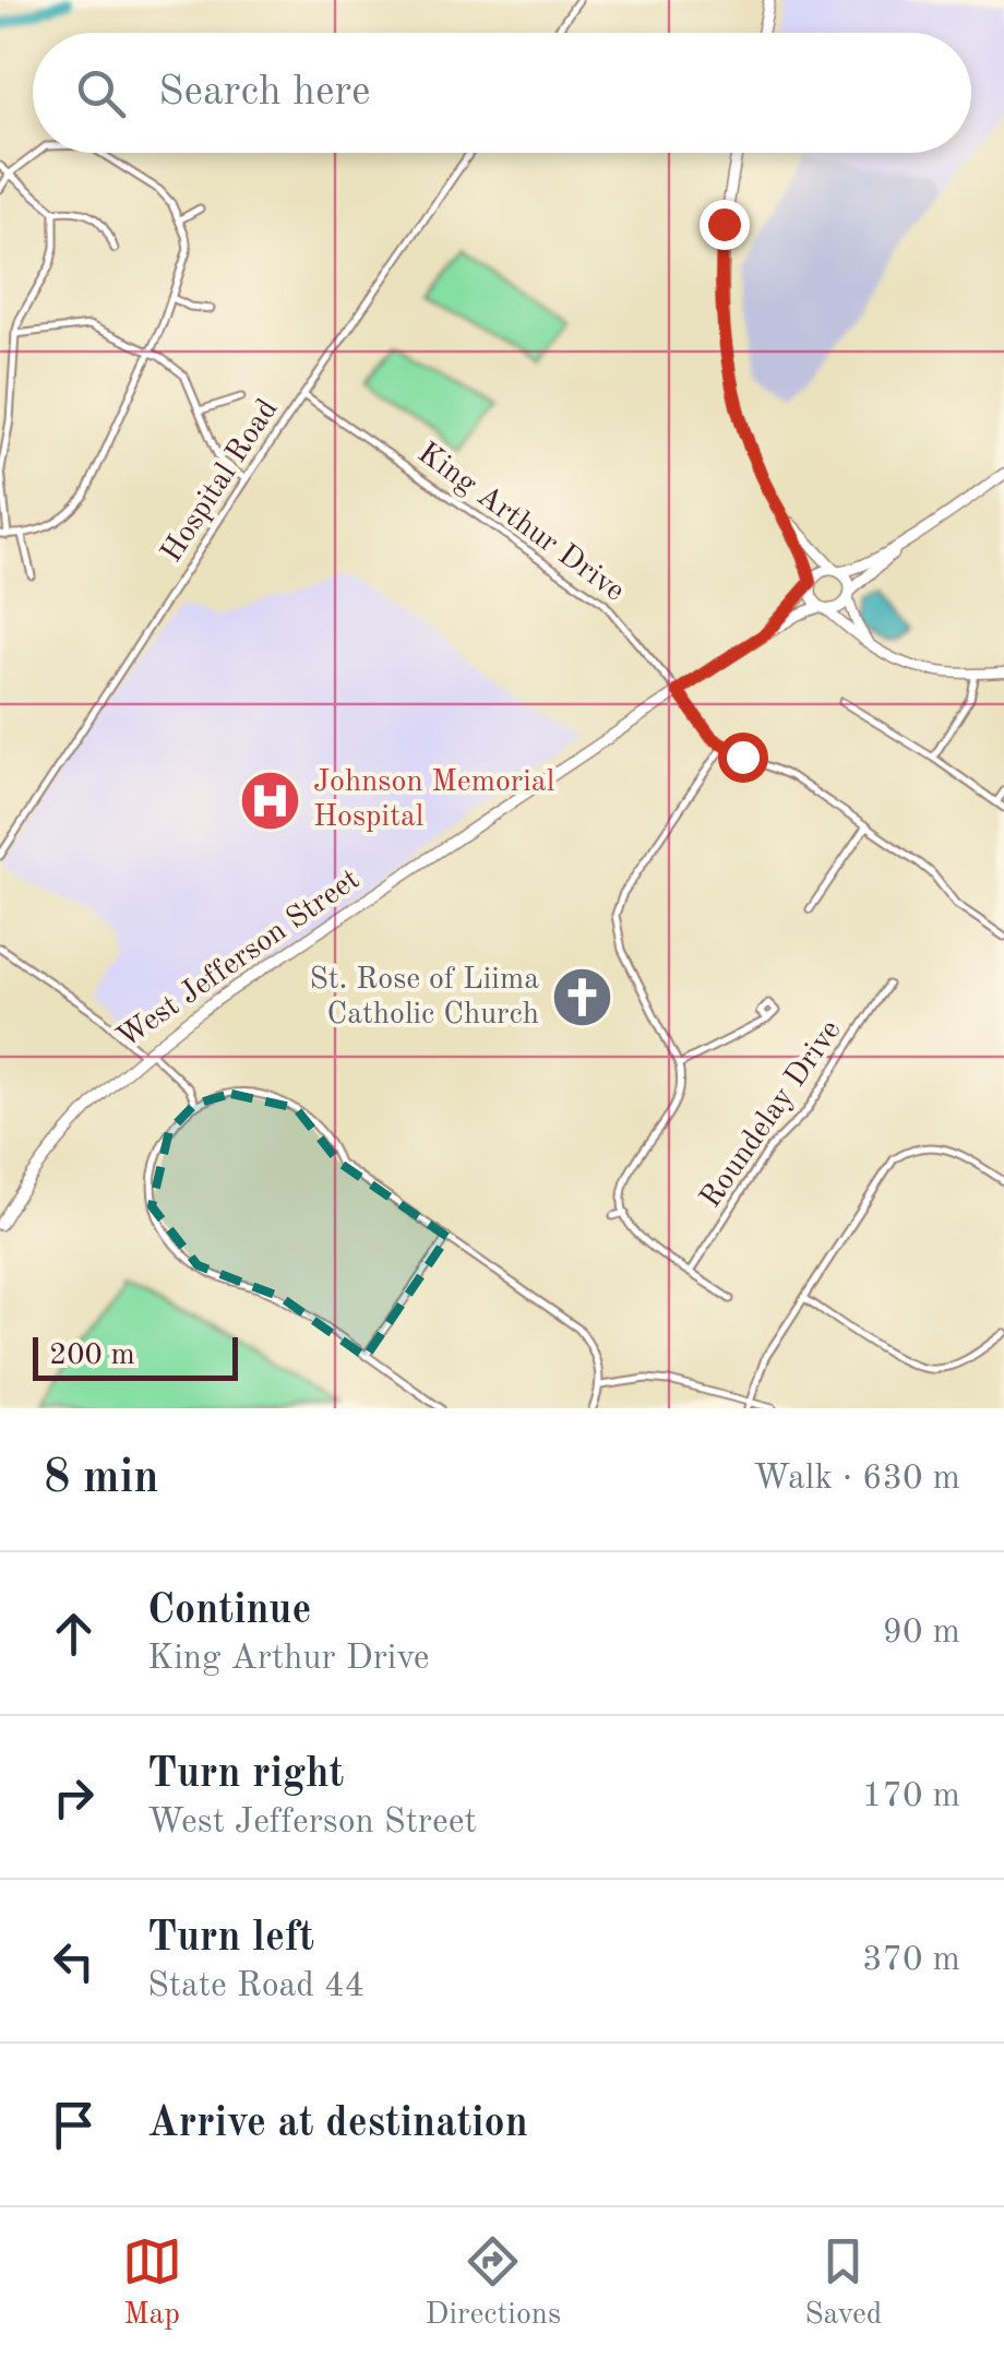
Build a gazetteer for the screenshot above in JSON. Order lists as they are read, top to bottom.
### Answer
{
  "streets": {
    "main road": ["West Jefferson Street"],
    "street": ["Hospital Road", "King Arthur Drive", "Roundelay Drive"]
  },
  "crossings": [
    ["Hospital Road", "King Arthur Drive"],
    ["King Arthur Drive", "West Jefferson Street"]
  ],
  "places": {
    "hospital": ["Johnson Memorial Hospital"],
    "church": ["St. Rose of Liima Catholic Church"]
  },
  "scale_bar": "200 m",
  "page": {
    "search": "Search here",
    "scale": "200 m",
    "heading": ["8 min", "Walk · 630 m"],
    "list": [
      ["Continue", "King Arthur Drive", "90 m"],
      ["Turn right", "West Jefferson Street", "170 m"],
      ["Turn left", "State Road 44", "370 m"],
      "Arrive at destination"
    ],
    "nav": ["Map", "Directions", "Saved"]
  }
}
